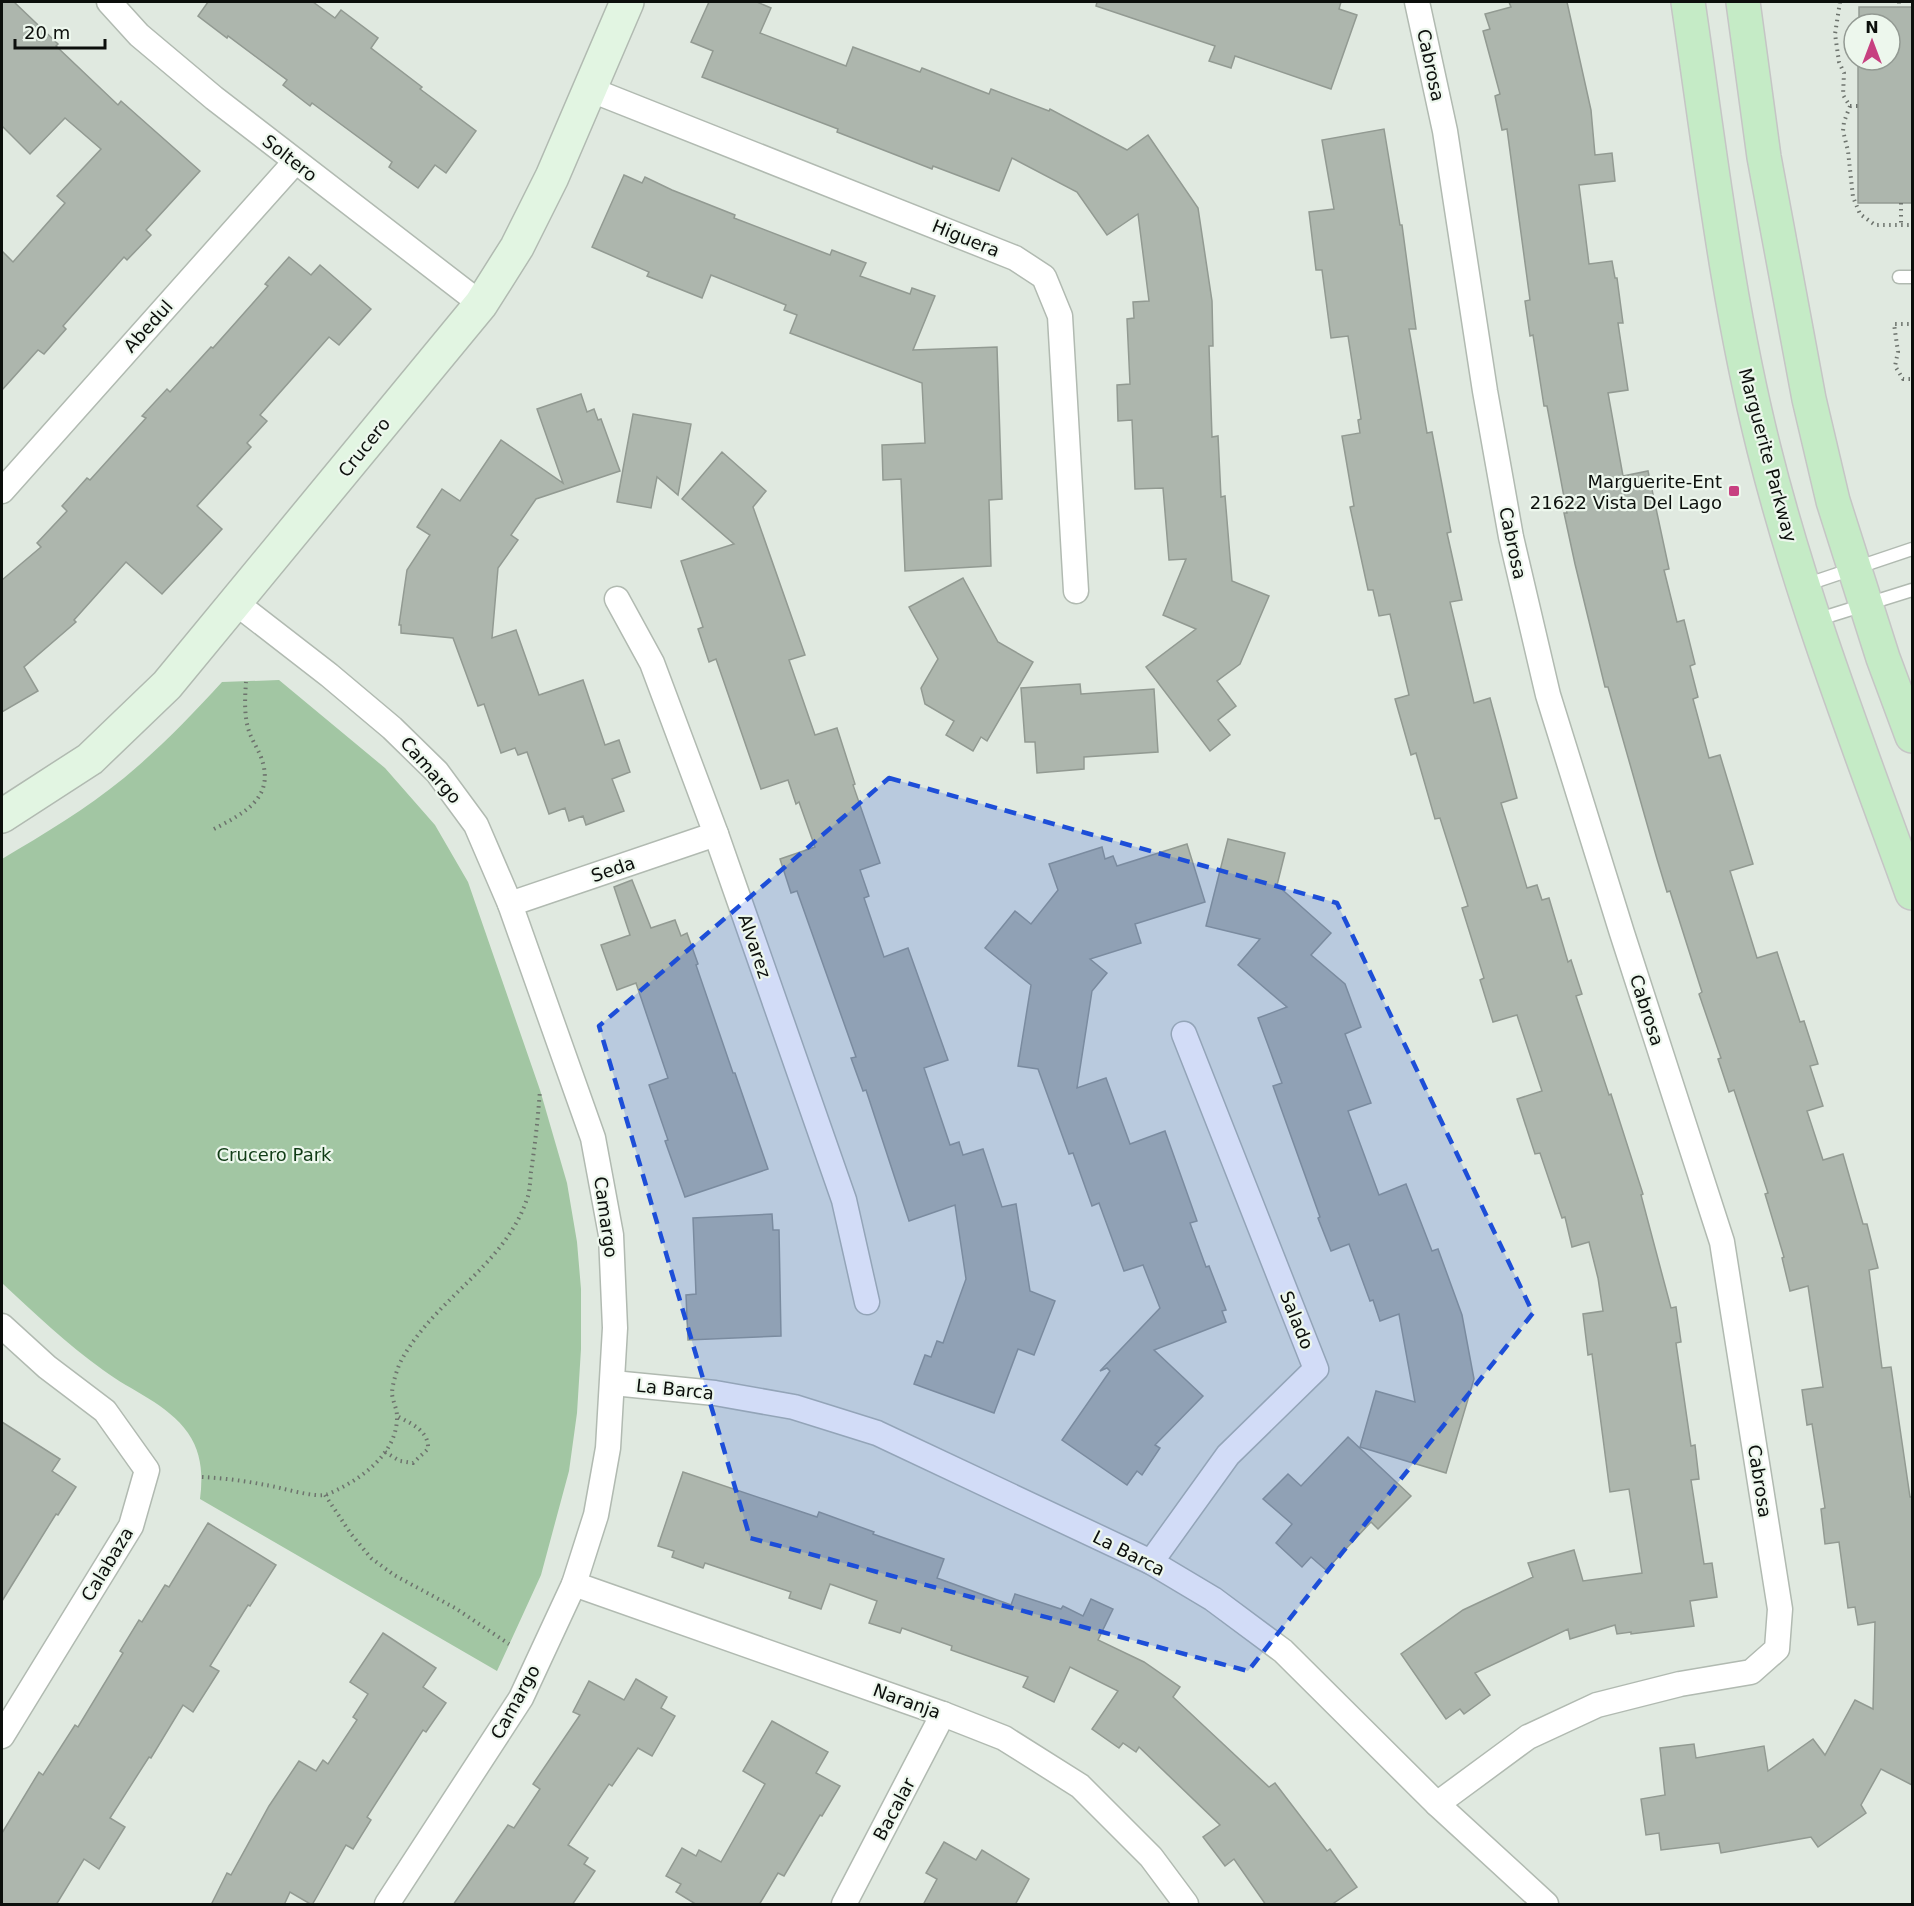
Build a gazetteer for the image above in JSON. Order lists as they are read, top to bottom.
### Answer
{
  "streets": {
    "main road": ["Marguerite Parkway"],
    "street": [
      "Cabrosa",
      "Soltero",
      "Higuera",
      "Abedul",
      "Crucero",
      "Camargo",
      "Seda",
      "Alvarez",
      "Salado",
      "La Barca",
      "Calabaza",
      "Naranja",
      "Bacalar"
    ]
  },
  "crossings": [
    ["Cabrosa", "La Barca"],
    ["Soltero", "Abedul"],
    ["Soltero", "Crucero"],
    ["Higuera", "Crucero"],
    ["Crucero", "Camargo"],
    ["Camargo", "Seda"],
    ["Camargo", "La Barca"],
    ["Camargo", "Naranja"],
    ["Seda", "Alvarez"],
    ["Salado", "La Barca"],
    ["Naranja", "Bacalar"]
  ],
  "parks": ["Crucero Park"],
  "places": {
    "transit": ["Marguerite-Ent 21622 Vista Del Lago"]
  },
  "scale_bar": "20 m",
  "north": "top"
}
